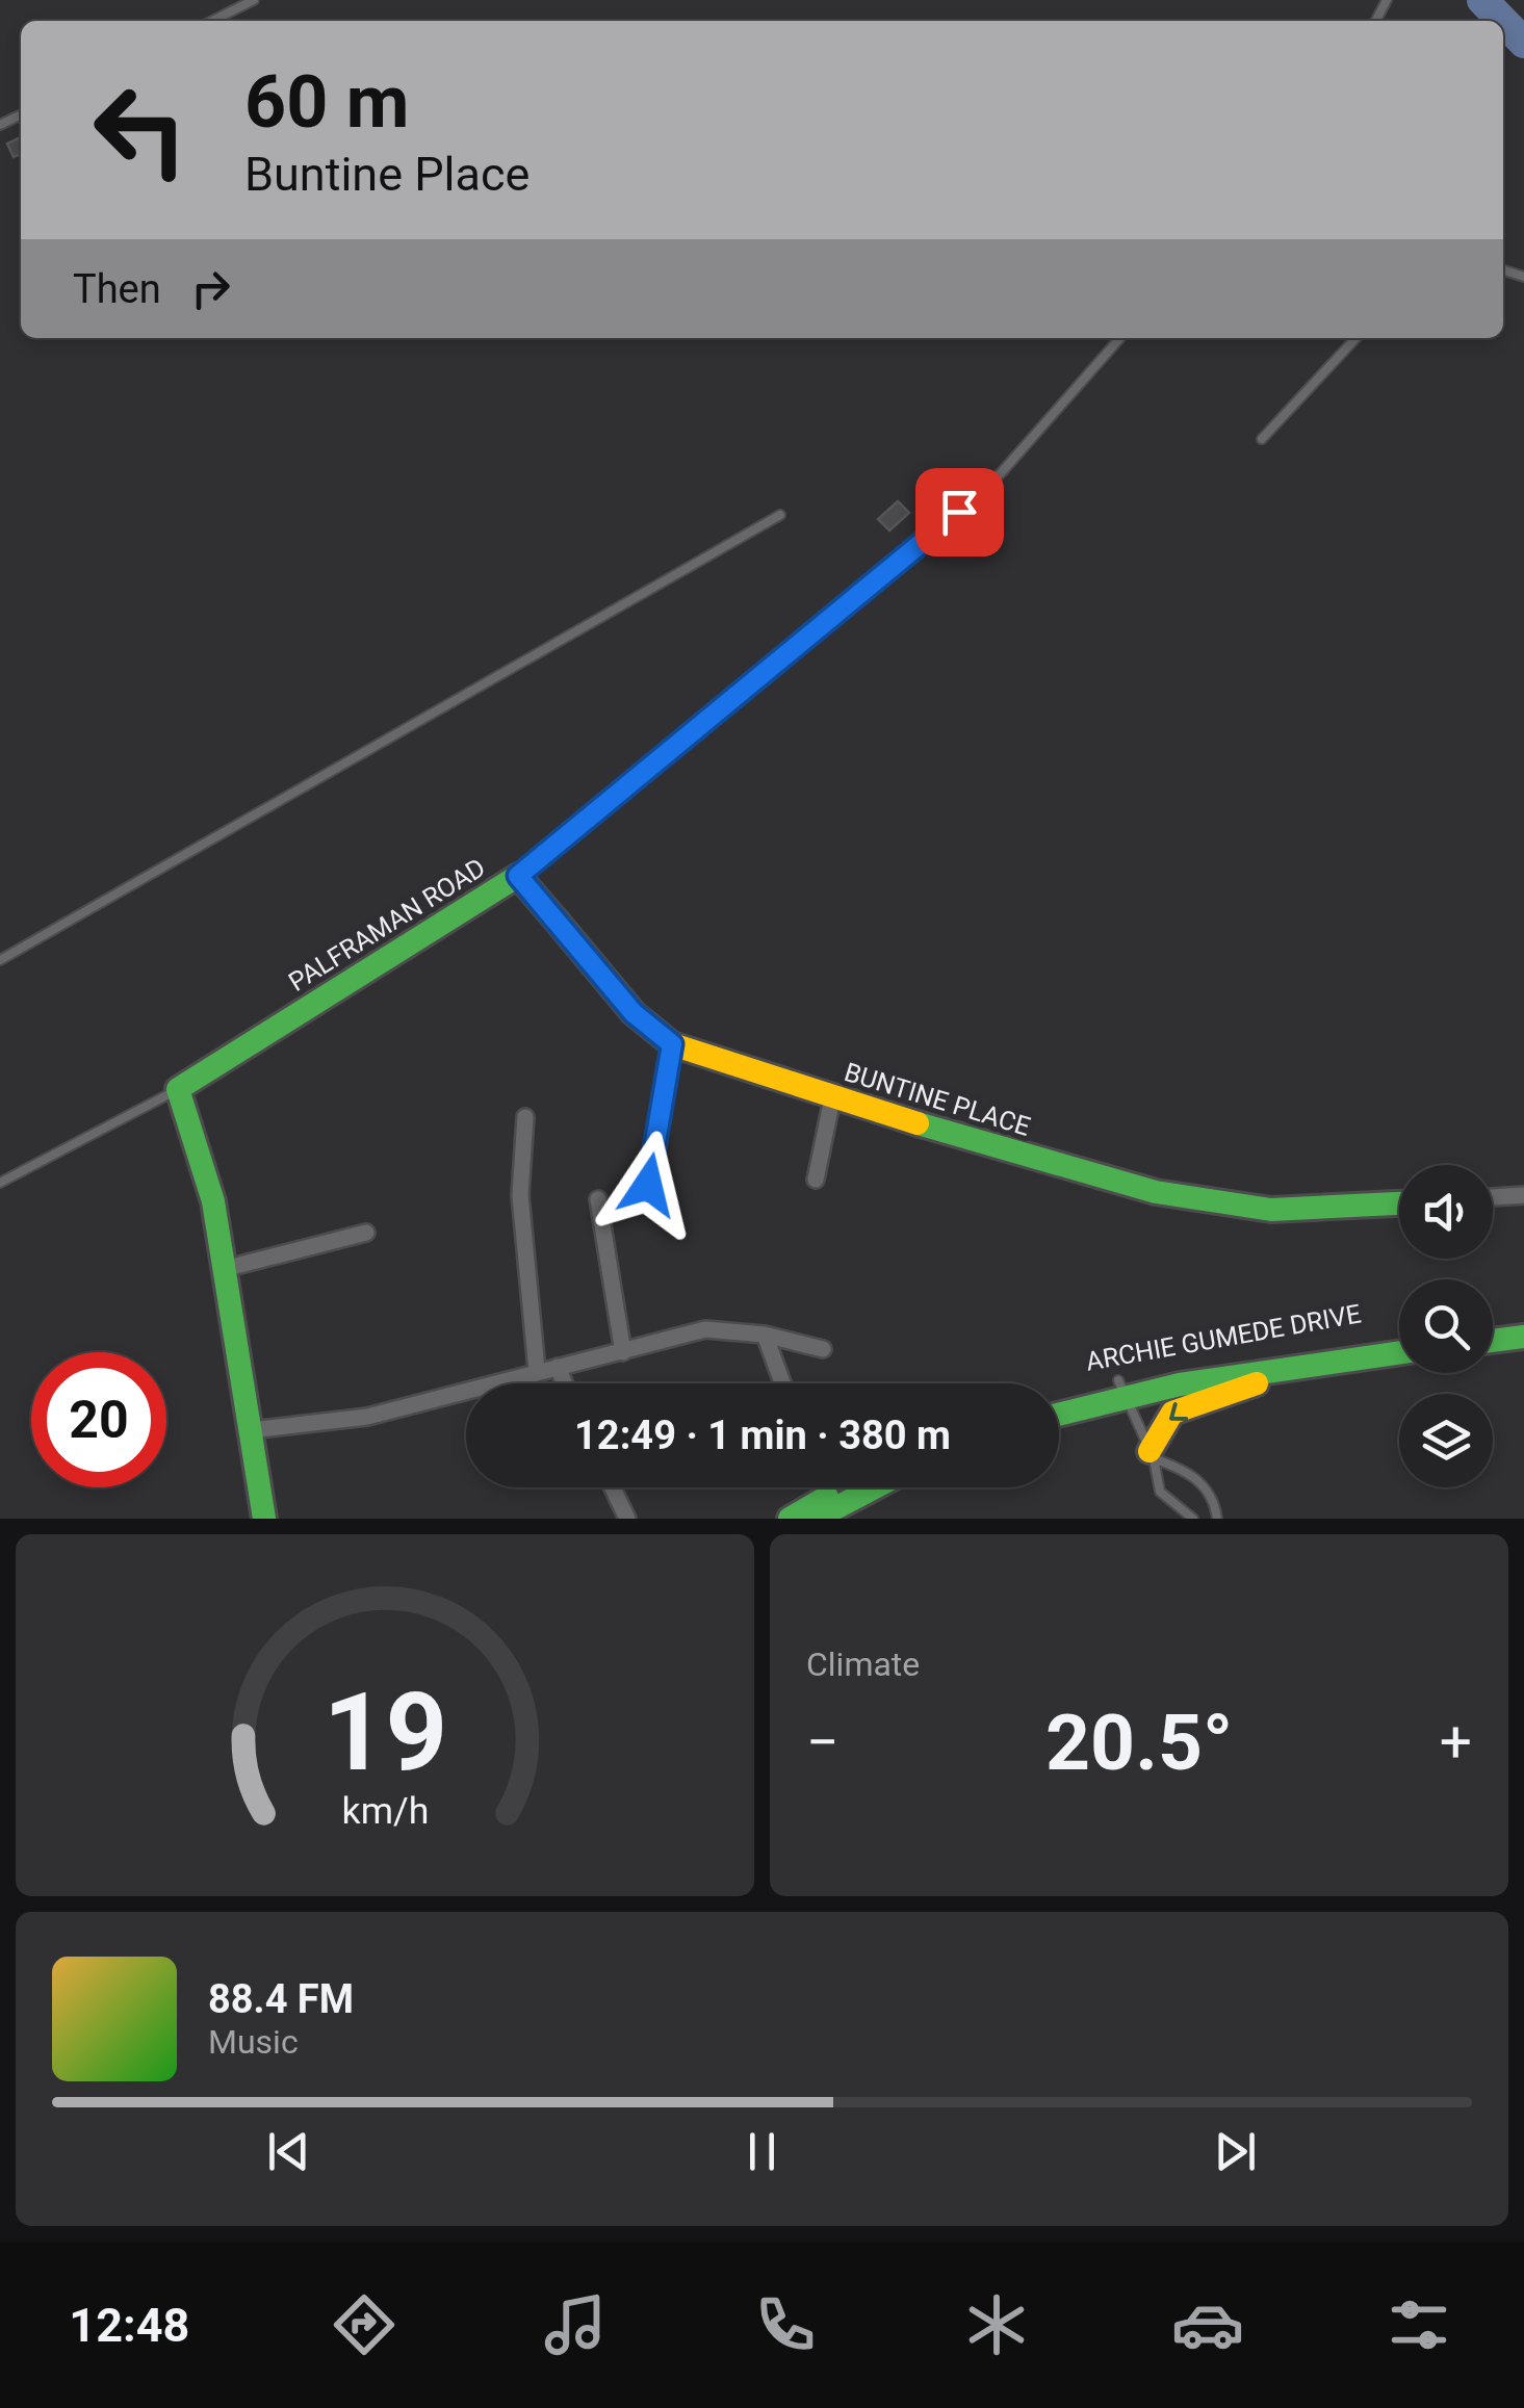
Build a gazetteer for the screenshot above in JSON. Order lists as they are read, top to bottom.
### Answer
{
  "streets": {
    "street": ["PALFRAMAN ROAD", "BUNTINE PLACE", "ARCHIE GUMEDE DRIVE"]
  },
  "crossings": [
    ["PALFRAMAN ROAD", "BUNTINE PLACE"]
  ],
  "page": {
    "turn": ["60 m", "Buntine Place"],
    "then": "Then",
    "limit": "20",
    "trip": "12:49 · 1 min · 380 m",
    "tile": "Climate",
    "heat": ["−", "20.5°", "+"],
    "song": ["88.4 FM", "Music"],
    "tabs": "12:48",
    "gauge": ["19", "km/h"]
  }
}
